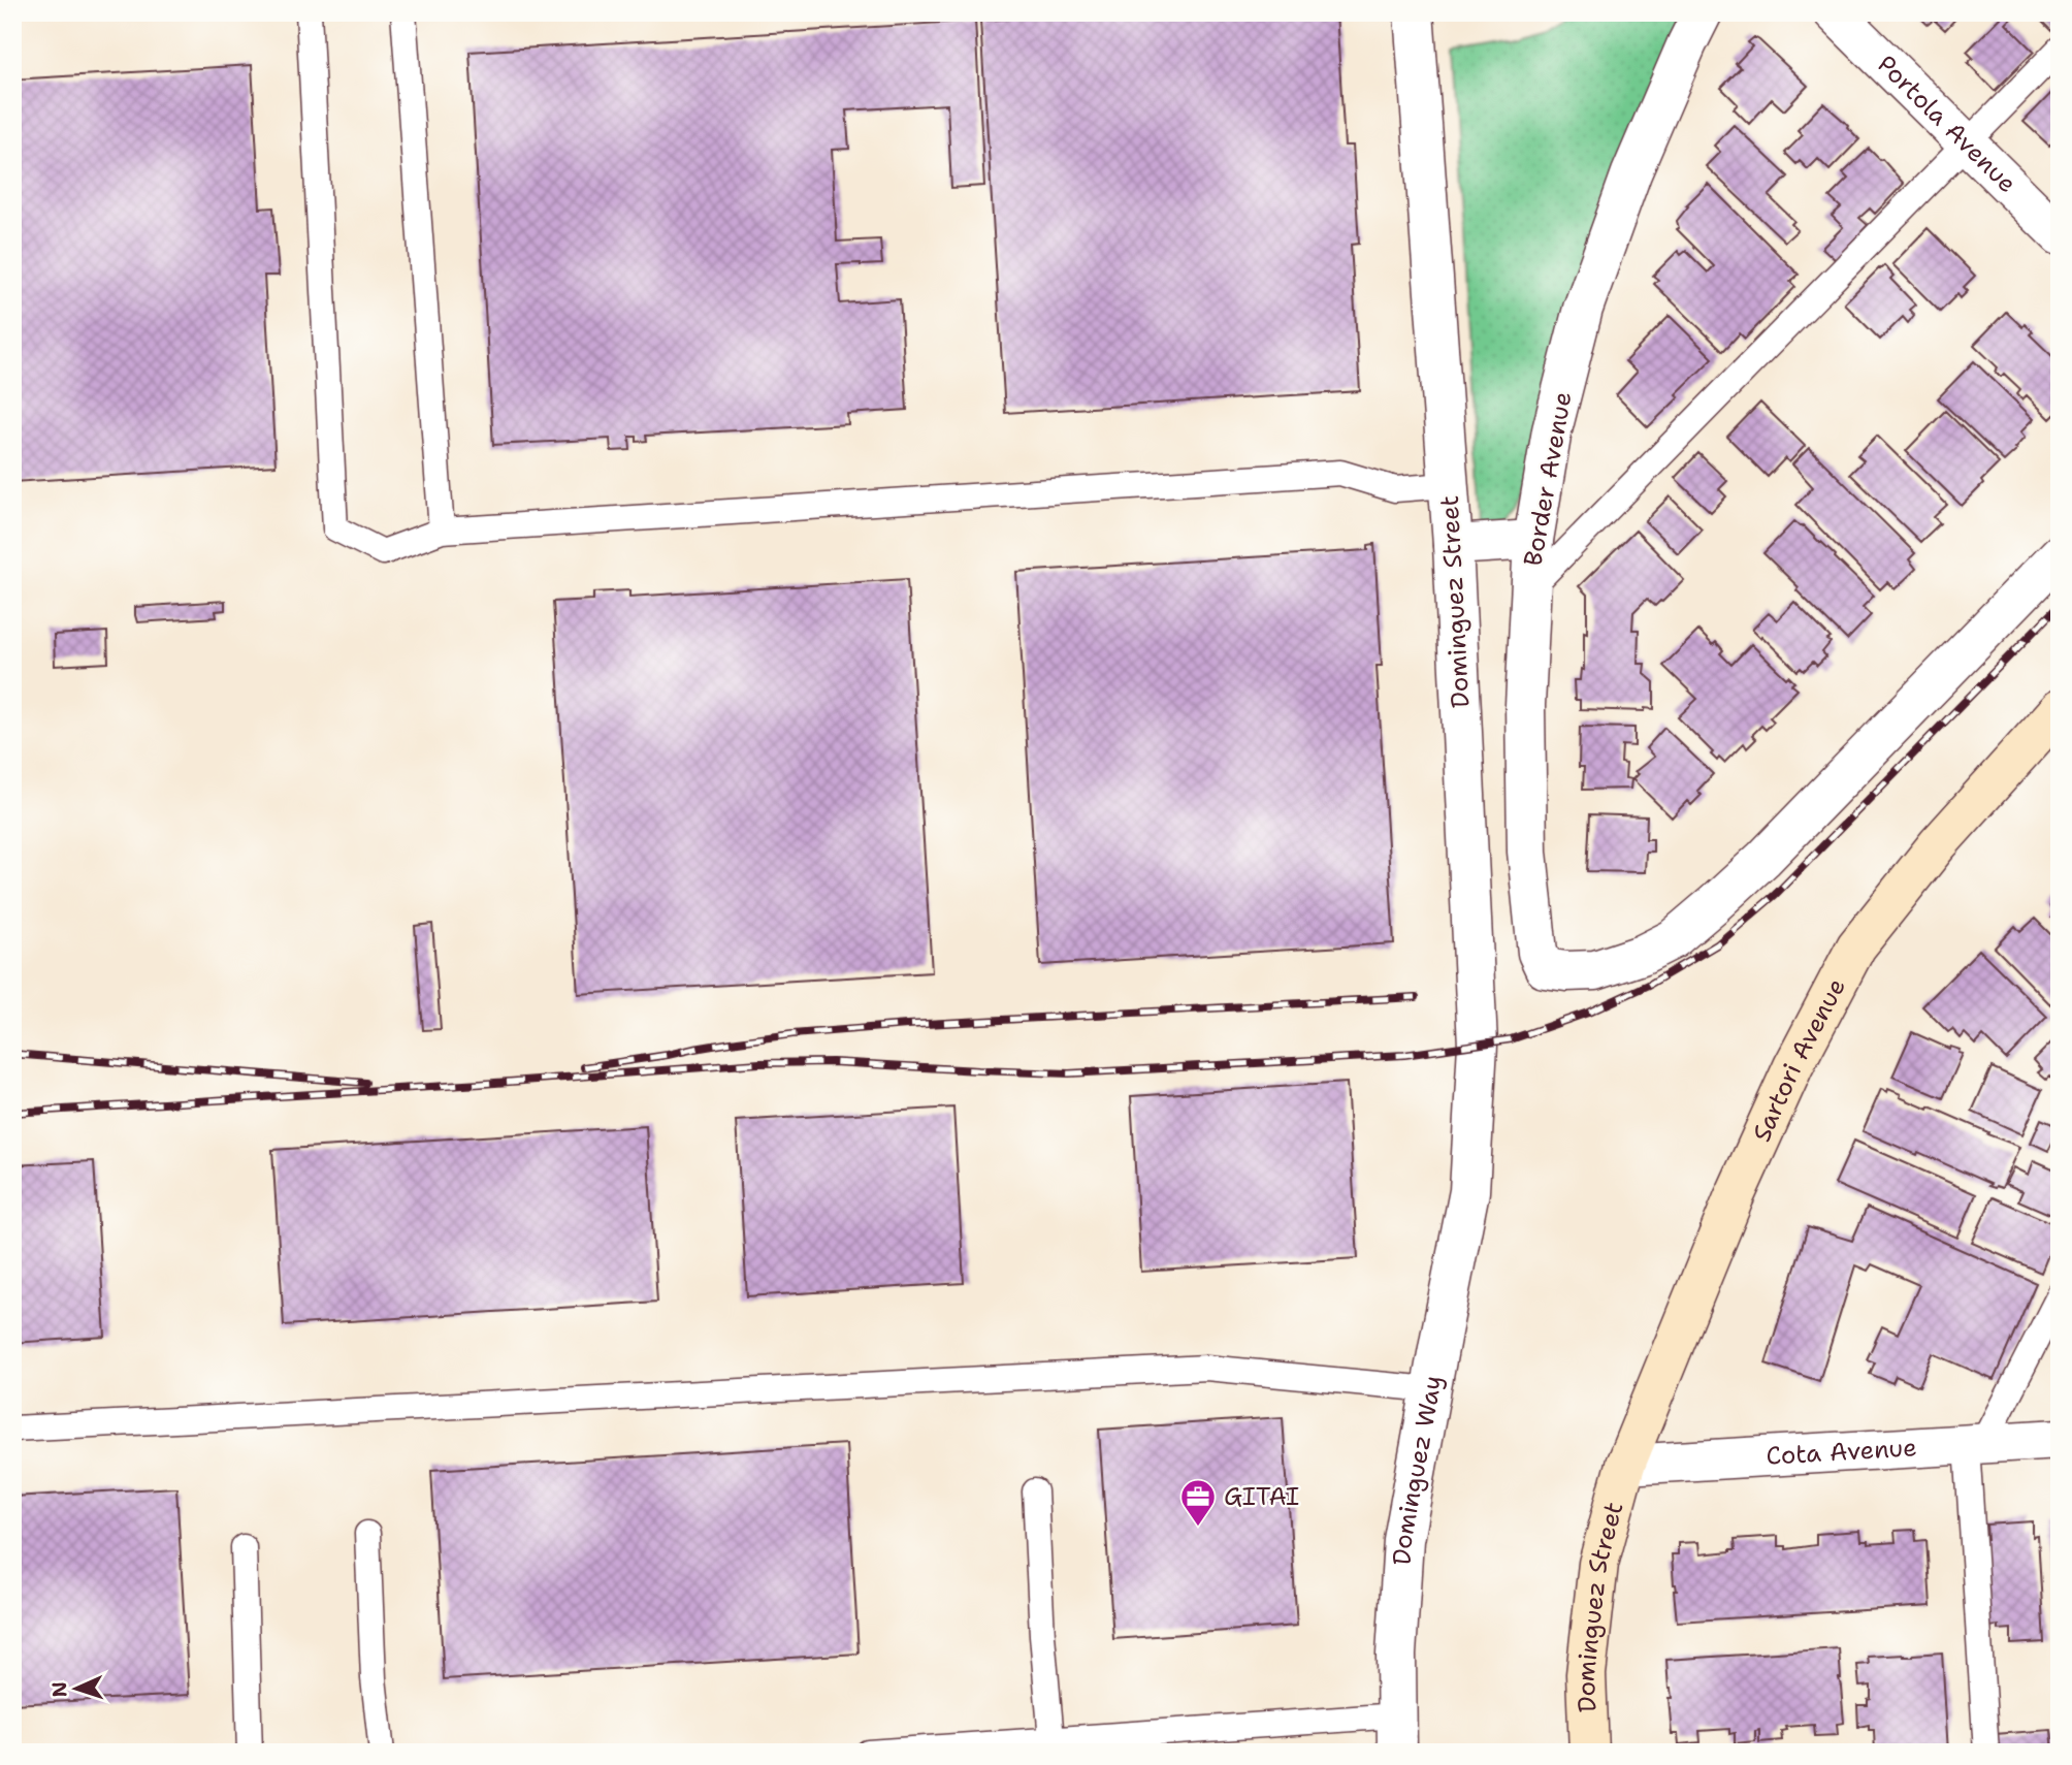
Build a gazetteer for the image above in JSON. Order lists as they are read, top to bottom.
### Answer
{
  "streets": {
    "street": [
      "Portola Avenue",
      "Border Avenue",
      "Dominguez Street",
      "Sartori Avenue",
      "Cota Avenue",
      "Dominguez Way"
    ]
  },
  "crossings": [
    ["Dominguez Street", "Sartori Avenue"],
    ["Dominguez Street", "Cota Avenue"],
    ["Dominguez Street", "Dominguez Way"],
    ["Sartori Avenue", "Cota Avenue"]
  ],
  "places": {
    "office": ["GITAI"]
  },
  "north": "left"
}
